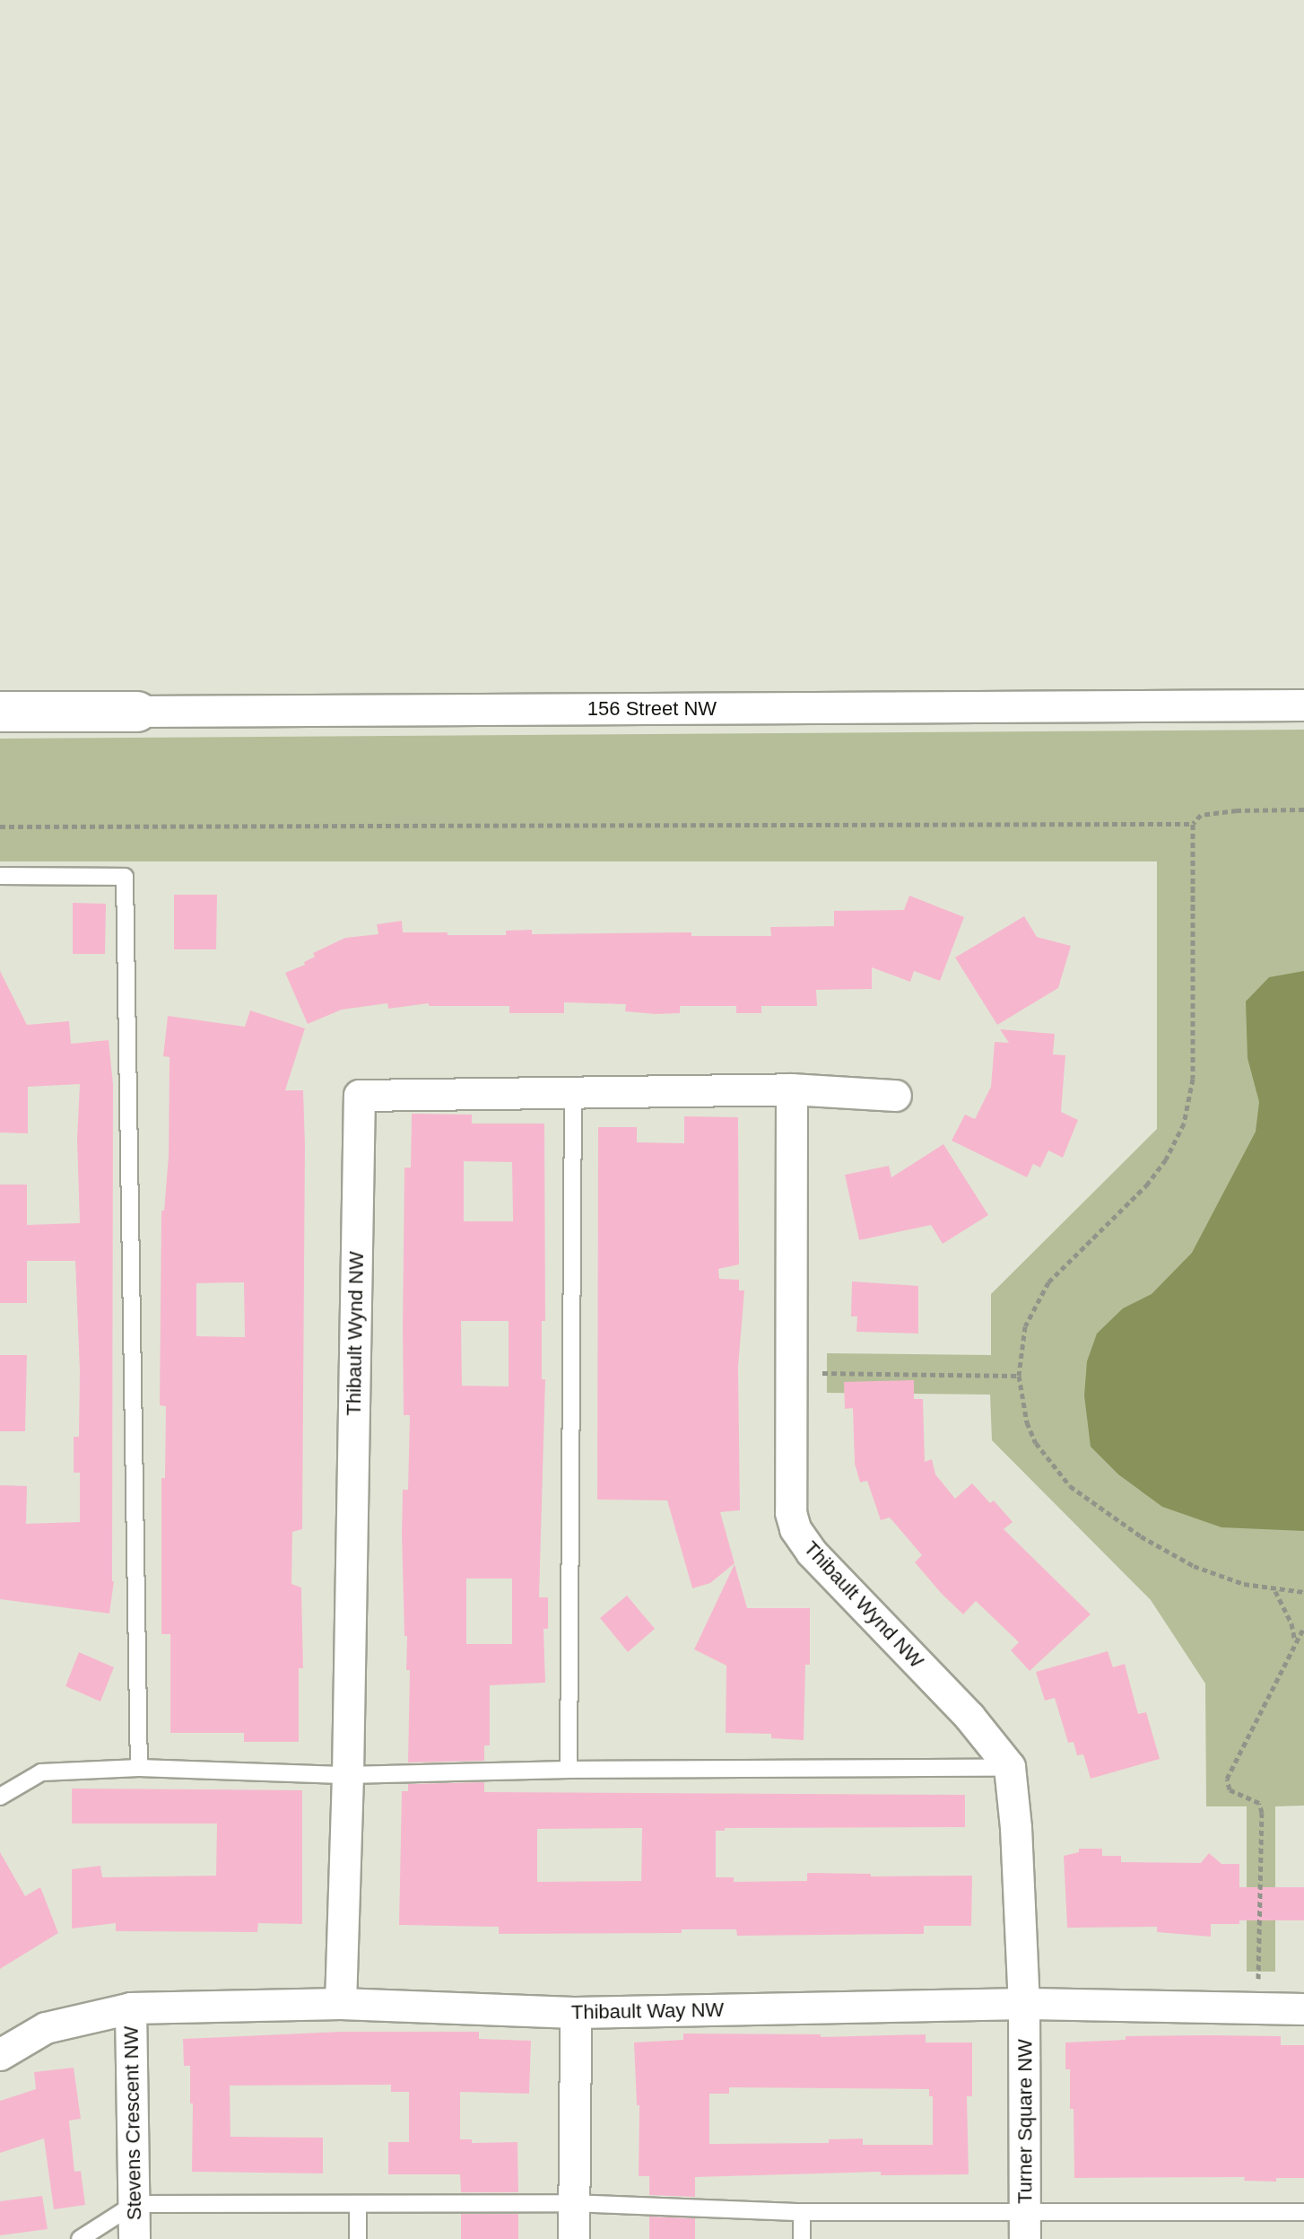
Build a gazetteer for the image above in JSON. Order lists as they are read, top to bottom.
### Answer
{
  "streets": {
    "street": [
      "156 Street NW",
      "Thibault Wynd NW",
      "Thibault Way NW",
      "Turner Square NW",
      "Stevens Crescent NW"
    ]
  },
  "crossings": [
    ["Thibault Wynd NW", "Thibault Way NW"],
    ["Thibault Way NW", "Turner Square NW"],
    ["Thibault Way NW", "Stevens Crescent NW"]
  ]
}
